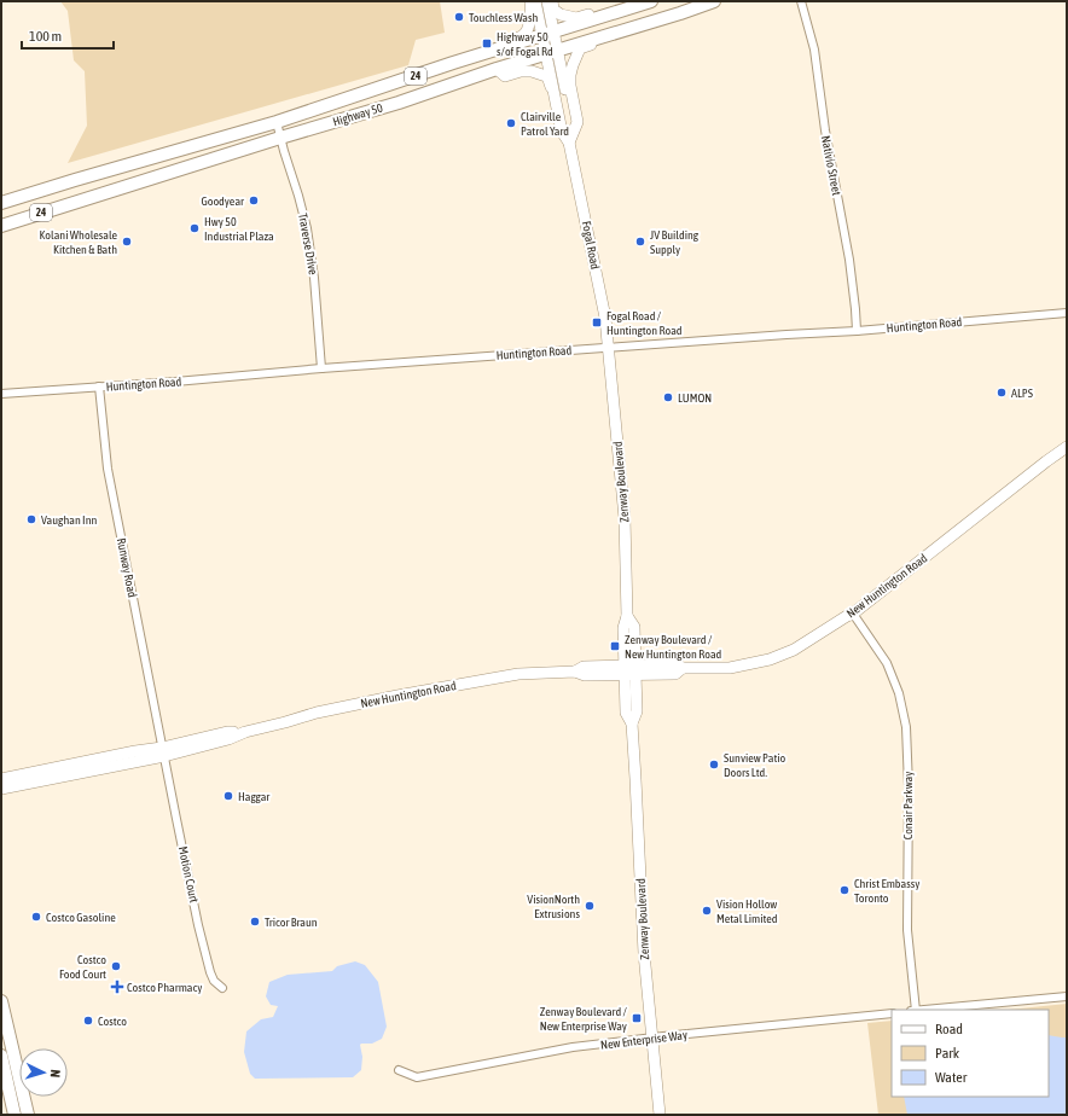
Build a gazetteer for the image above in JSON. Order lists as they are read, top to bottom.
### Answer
{
  "streets": {
    "main road": ["24", "Highway 50"],
    "street": [
      "Nativio Street",
      "Traverse Drive",
      "Fogal Road",
      "Huntington Road",
      "Zenway Boulevard",
      "Runway Road",
      "New Huntington Road",
      "Conair Parkway",
      "Motion Court",
      "New Enterprise Way"
    ]
  },
  "crossings": [
    ["Highway 50", "Traverse Drive"],
    ["Highway 50", "Fogal Road"],
    ["Nativio Street", "Huntington Road"],
    ["Traverse Drive", "Huntington Road"],
    ["Fogal Road", "Huntington Road"],
    ["Fogal Road", "Zenway Boulevard"],
    ["Huntington Road", "Zenway Boulevard"],
    ["Huntington Road", "Runway Road"],
    ["Zenway Boulevard", "New Huntington Road"],
    ["Zenway Boulevard", "New Enterprise Way"],
    ["Runway Road", "New Huntington Road"],
    ["Runway Road", "Motion Court"],
    ["New Huntington Road", "Conair Parkway"],
    ["New Huntington Road", "Motion Court"]
  ],
  "places": {
    "other": [
      "Touchless Wash",
      "Clairville Patrol Yard",
      "Goodyear",
      "Hwy 50 Industrial Plaza",
      "Kolani Wholesale Kitchen & Bath",
      "JV Building Supply",
      "ALPS",
      "LUMON",
      "Vaughan Inn",
      "Sunview Patio Doors Ltd.",
      "Haggar",
      "Christ Embassy Toronto",
      "VisionNorth Extrusions",
      "Vision Hollow Metal Limited",
      "Costco Gasoline",
      "Tricor Braun",
      "Costco Food Court",
      "Costco"
    ],
    "transit": [
      "Highway 50 s/of Fogal Rd",
      "Fogal Road / Huntington Road",
      "Zenway Boulevard / New Huntington Road",
      "Zenway Boulevard / New Enterprise Way"
    ],
    "health": ["Costco Pharmacy"]
  },
  "legend": ["Road", "Park", "Water"],
  "scale_bar": "100 m",
  "north": "right"
}
